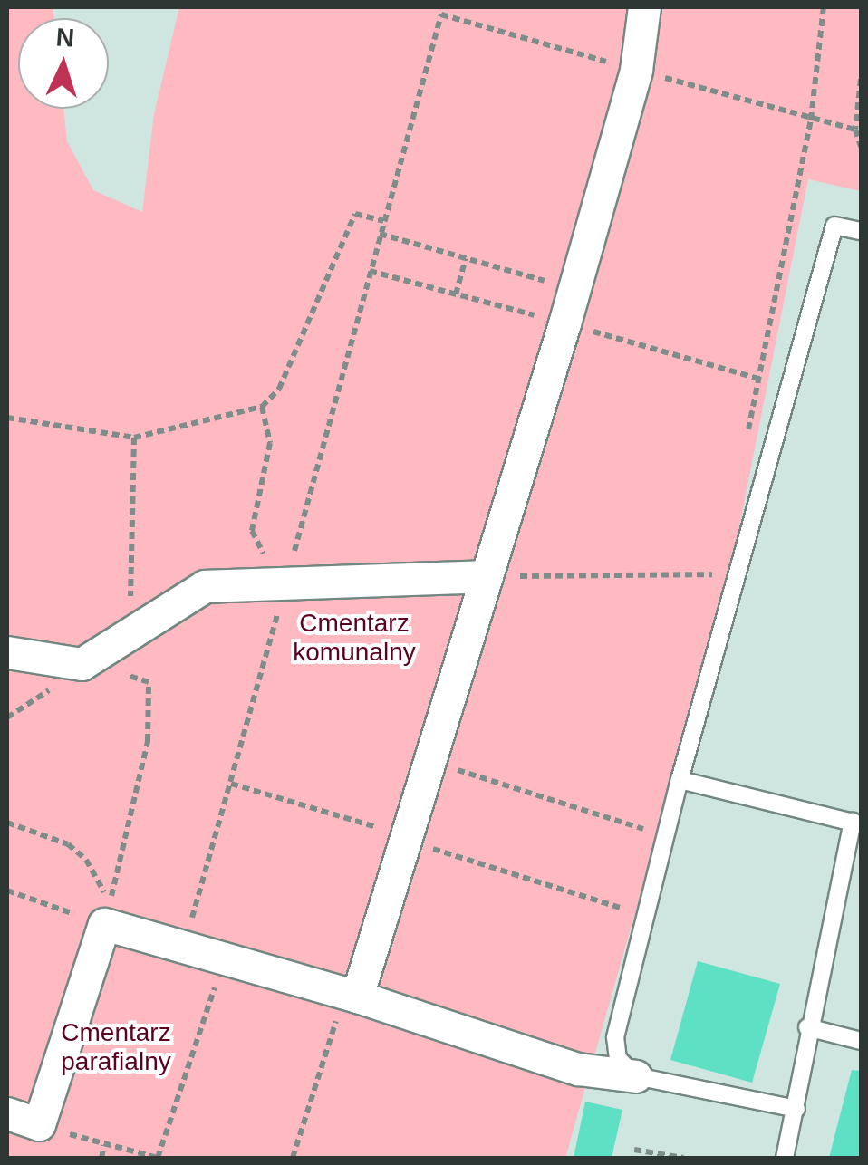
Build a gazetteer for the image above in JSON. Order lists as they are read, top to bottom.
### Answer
{
  "parks": ["Cmentarz komunalny", "Cmentarz parafialny"],
  "north": "top"
}
